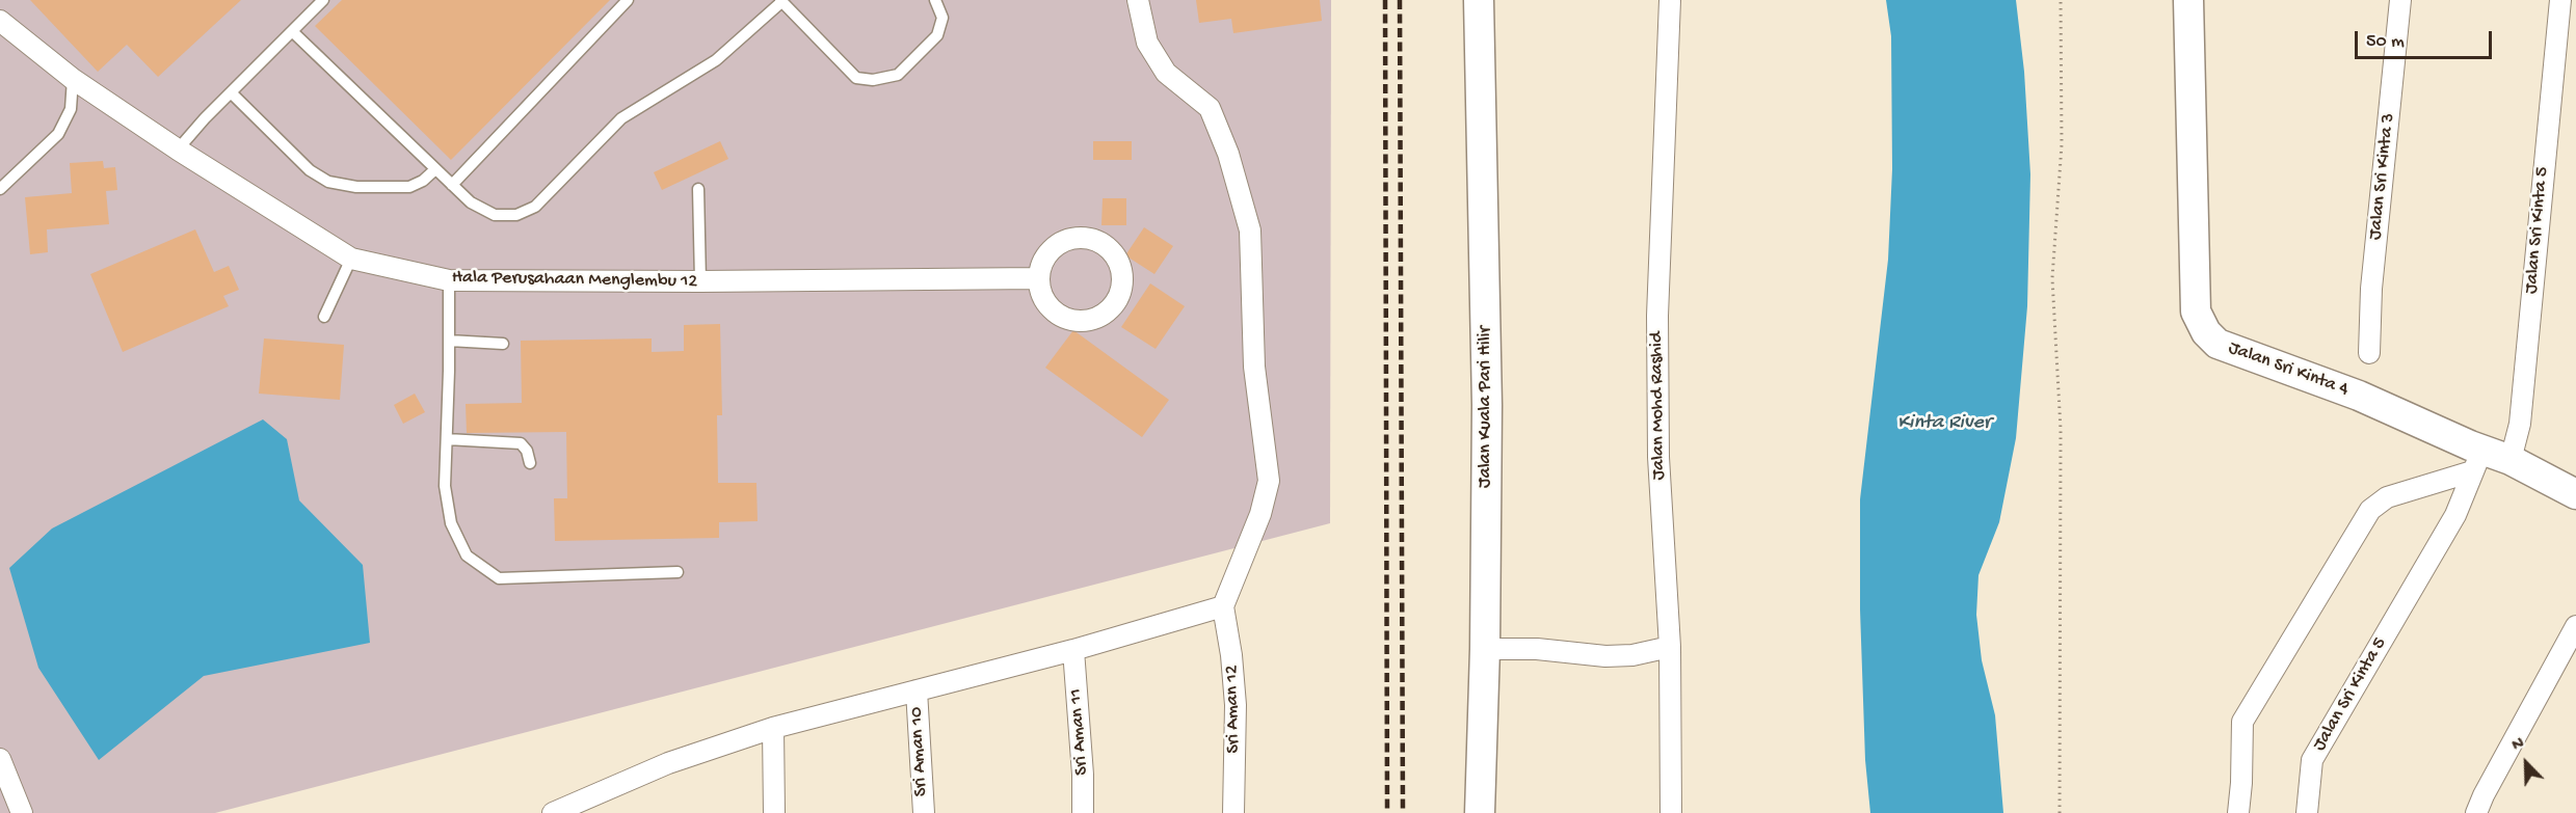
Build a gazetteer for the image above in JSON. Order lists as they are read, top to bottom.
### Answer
{
  "streets": {
    "street": [
      "Jalan Sri Kinta 3",
      "Jalan Sri Kinta 5",
      "Hala Perusahaan Menglembu 12",
      "Jalan Sri Kinta 4",
      "Jalan Mohd Rashid",
      "Jalan Kuala Pari Hilir",
      "Sri Aman 12",
      "Sri Aman 11",
      "Sri Aman 10"
    ]
  },
  "crossings": [
    ["Jalan Sri Kinta 5", "Jalan Sri Kinta 4"]
  ],
  "water": ["Kinta River"],
  "scale_bar": "50 m",
  "north": "top left"
}
